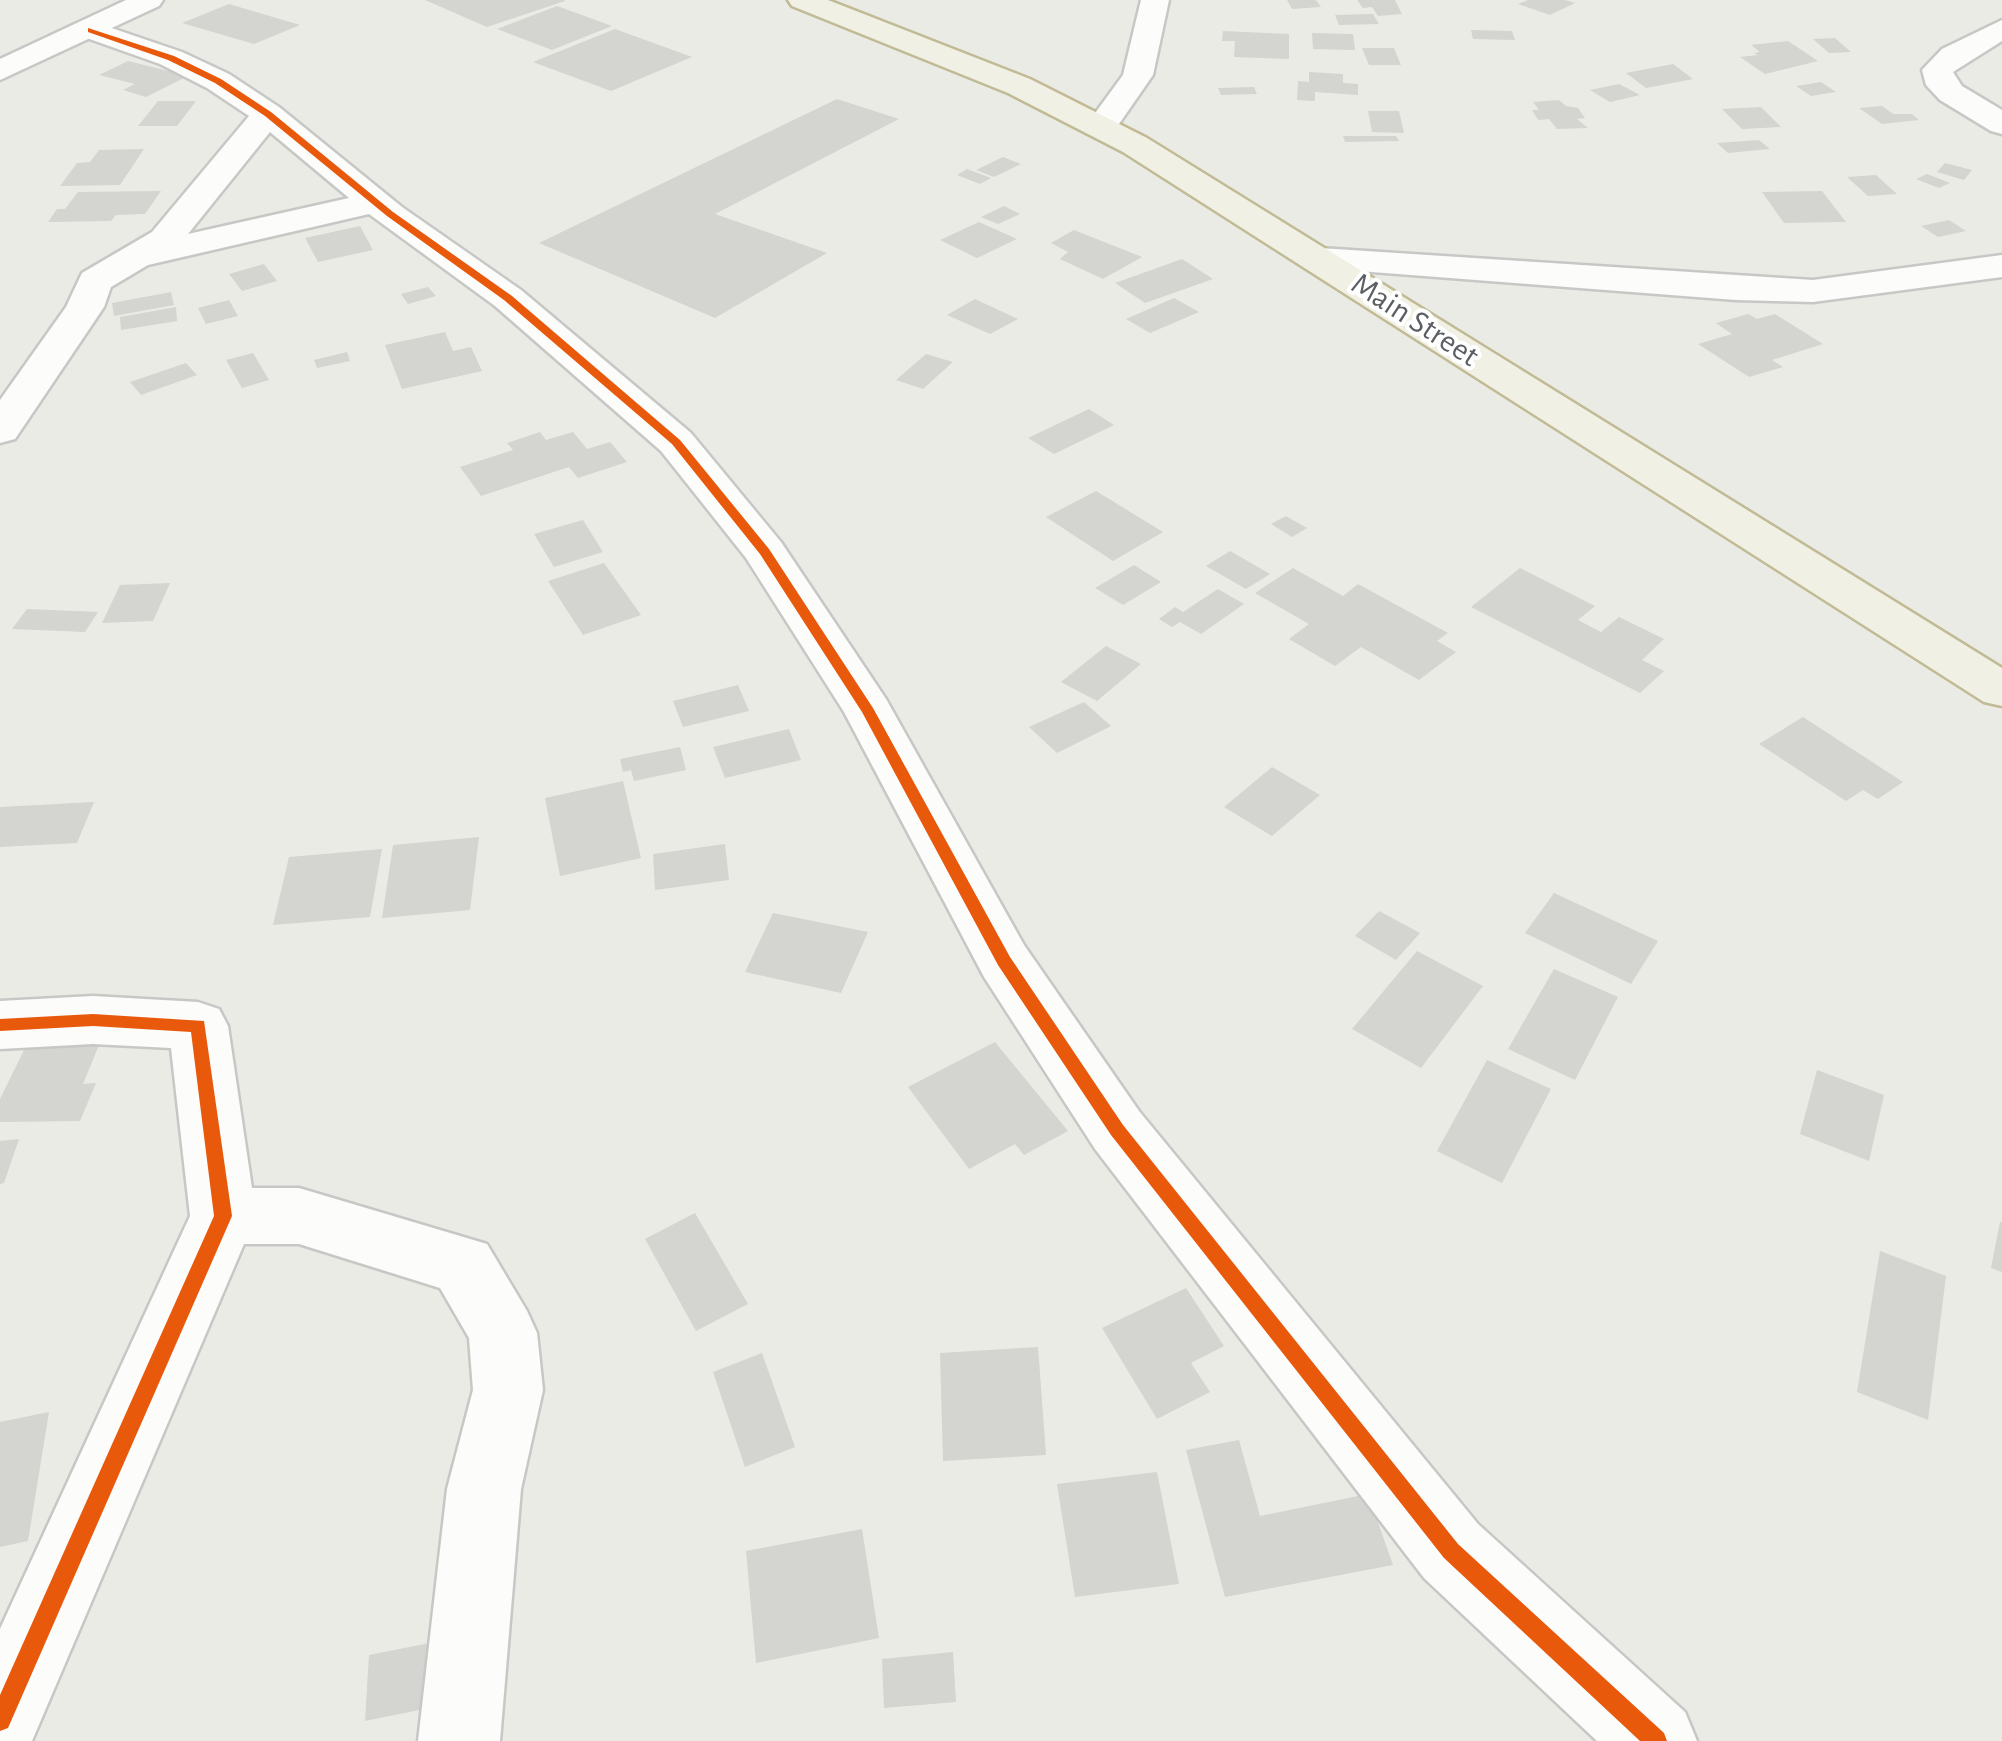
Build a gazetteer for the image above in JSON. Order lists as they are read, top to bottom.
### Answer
{
  "streets": {
    "highway": ["Main Street"]
  }
}
